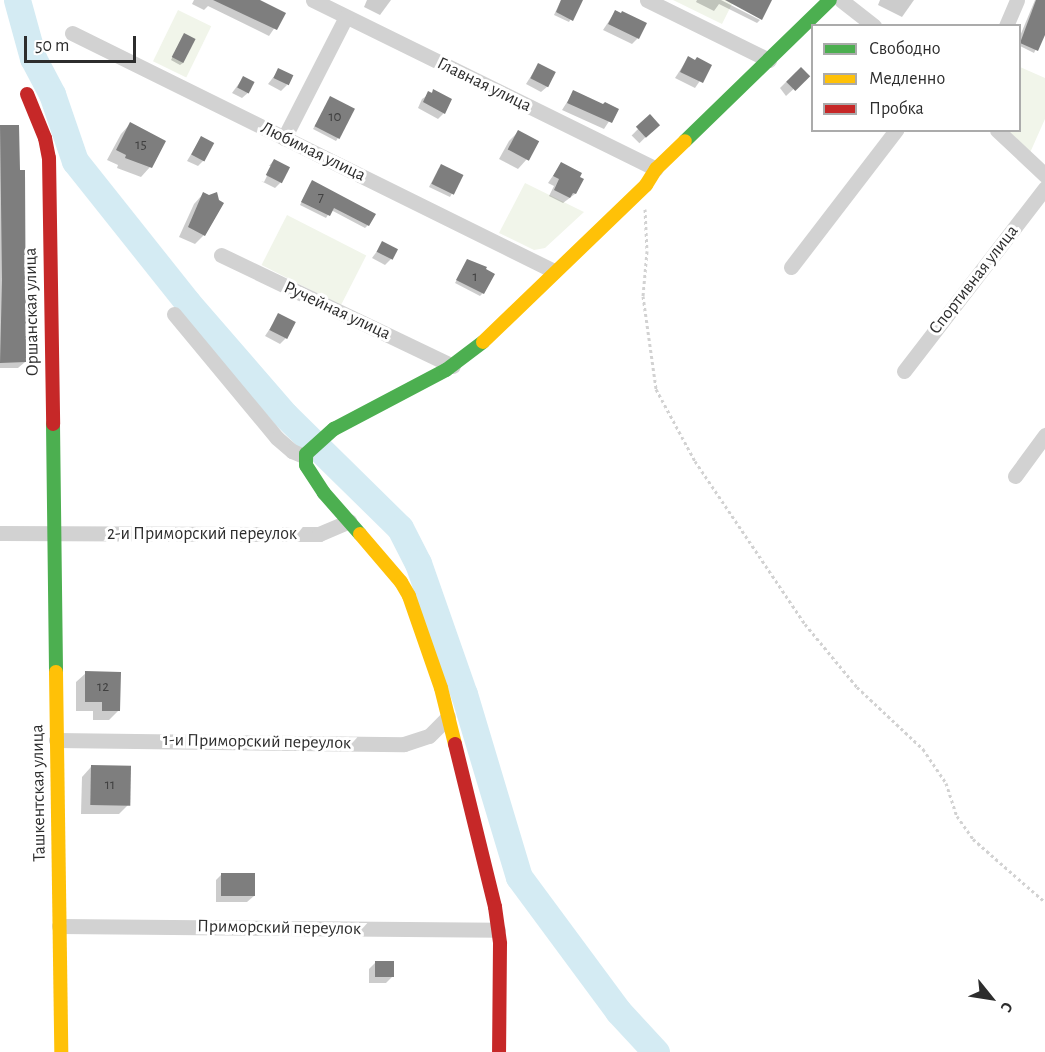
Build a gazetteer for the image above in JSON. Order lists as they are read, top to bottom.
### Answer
{
  "streets": {
    "street": [
      "Главная улица",
      "Любимая улица",
      "Спортивная улица",
      "Ручейная улица",
      "Оршанская улица",
      "2-и Приморский переулок",
      "1-и Приморский переулок",
      "Ташкентская улица",
      "Приморский переулок"
    ]
  },
  "crossings": [
    ["Оршанская улица", "2-и Приморский переулок"],
    ["Оршанская улица", "Ташкентская улица"],
    ["2-и Приморский переулок", "Ташкентская улица"],
    ["1-и Приморский переулок", "Ташкентская улица"],
    ["Ташкентская улица", "Приморский переулок"]
  ],
  "house_numbers": [
    "10",
    "15",
    "7",
    "1",
    "12",
    "11"
  ],
  "legend": ["Свободно", "Медленно", "Пробка"],
  "scale_bar": "50 m",
  "north": "bottom right"
}
